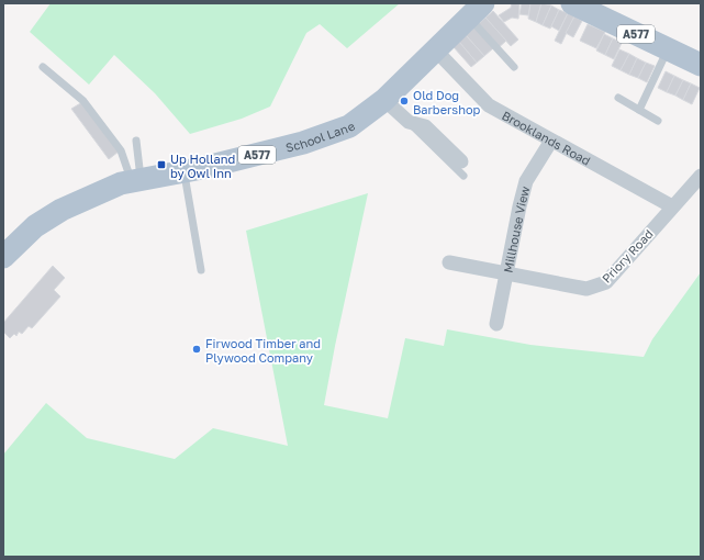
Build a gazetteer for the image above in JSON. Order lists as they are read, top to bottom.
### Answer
{
  "streets": {
    "main road": ["A577", "School Lane"],
    "street": ["Brooklands Road", "Millhouse View", "Priory Road"]
  },
  "crossings": [
    ["School Lane", "Brooklands Road"],
    ["Brooklands Road", "Millhouse View"],
    ["Brooklands Road", "Priory Road"],
    ["Millhouse View", "Priory Road"]
  ],
  "places": {
    "other": ["Old Dog Barbershop", "Firwood Timber and Plywood Company"],
    "transit": ["Up Holland by Owl Inn"]
  }
}
